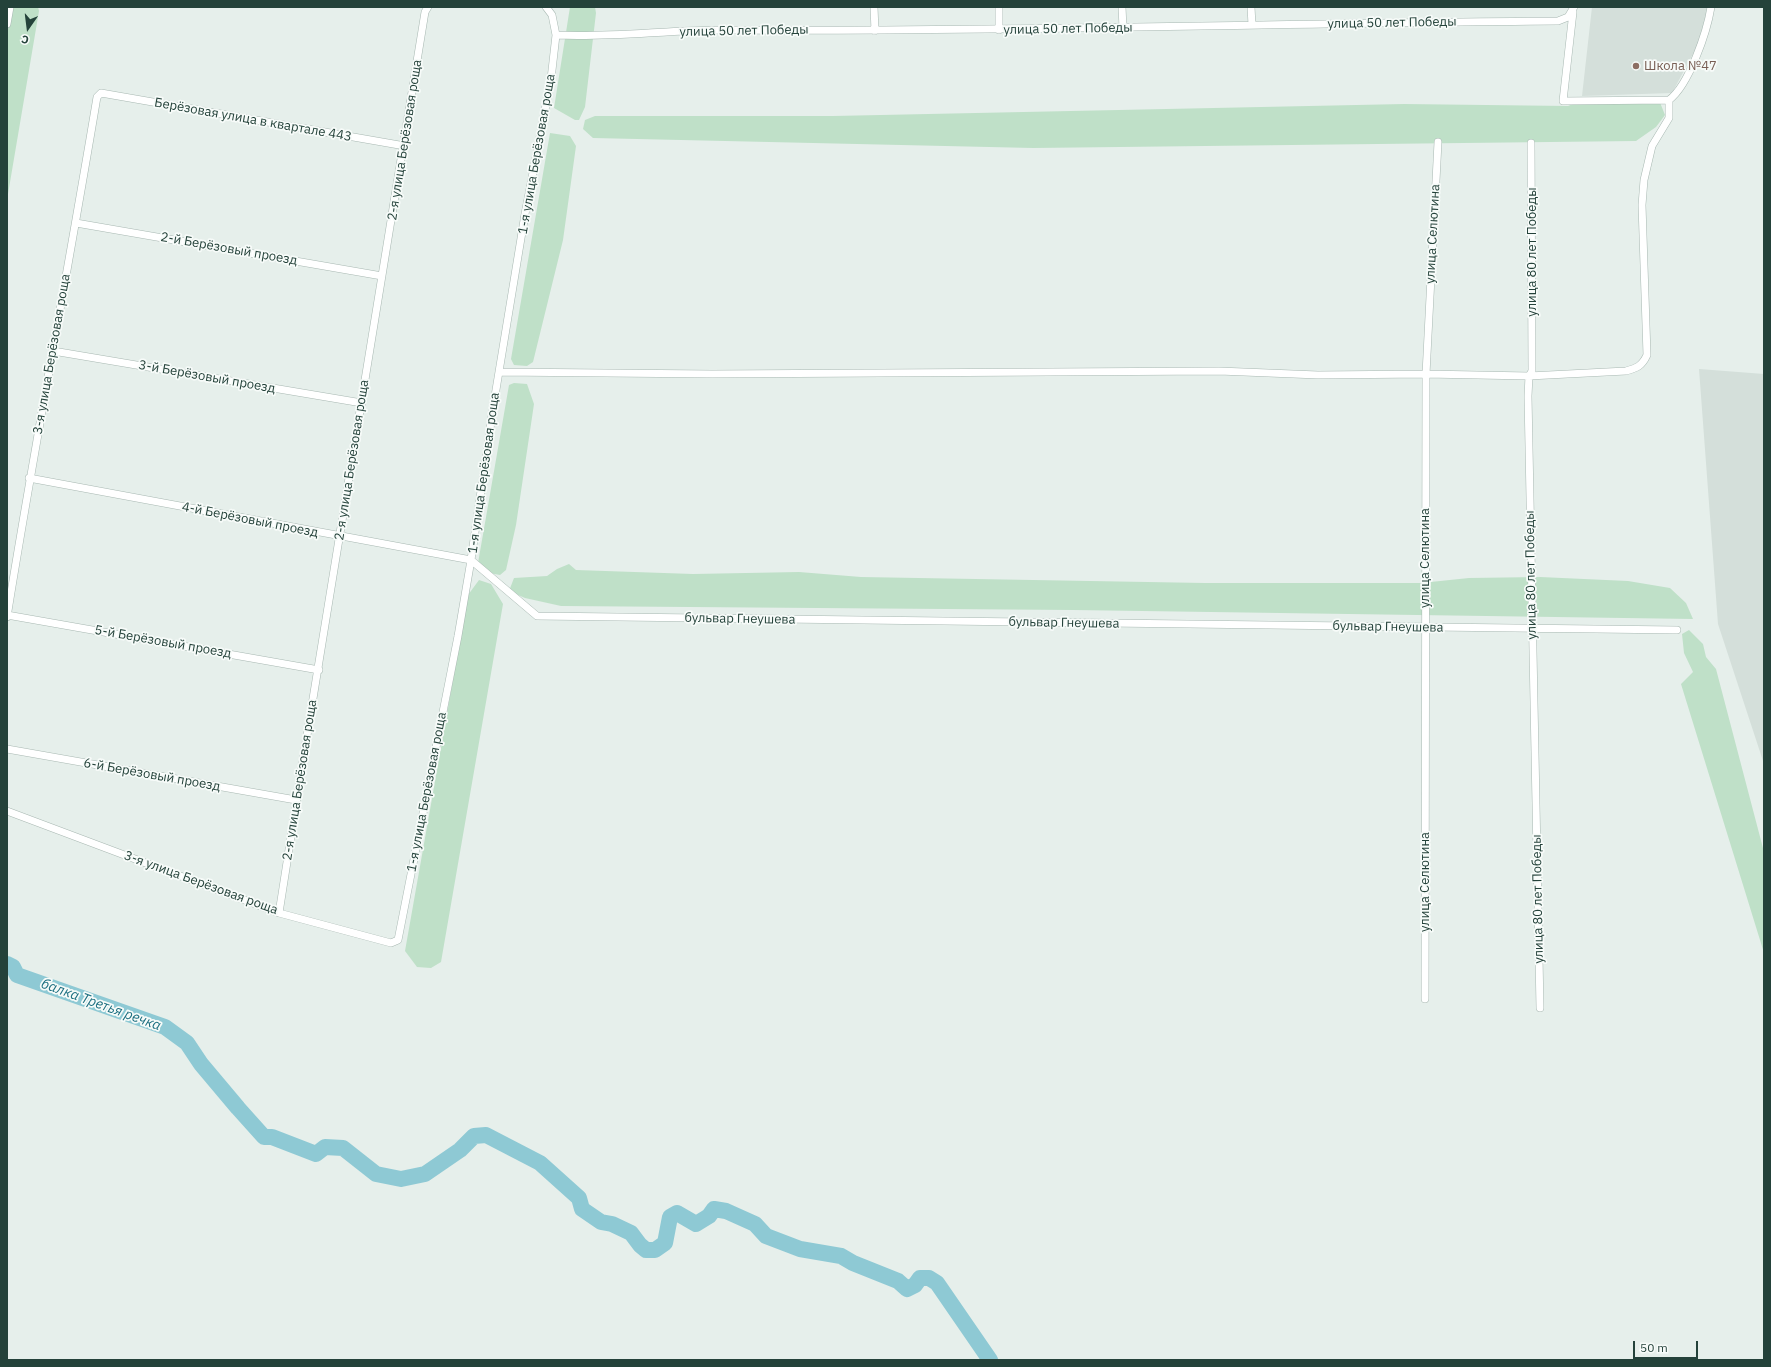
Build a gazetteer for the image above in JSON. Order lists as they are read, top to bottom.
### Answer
{
  "streets": {
    "street": [
      "улица 50 лет Победы",
      "Берёзовая улица в квартале 443",
      "2-я улица Берёзовая роща",
      "1-я улица Берёзовая роща",
      "улица Селютина",
      "2-й Берёзовый проезд",
      "улица 80 лет Победы",
      "3-я улица Берёзовая роща",
      "3-й Берёзовый проезд",
      "4-й Берёзовый проезд",
      "бульвар Гнеушева",
      "5-й Берёзовый проезд",
      "6-й Берёзовый проезд"
    ]
  },
  "crossings": [
    ["улица 50 лет Победы", "1-я улица Берёзовая роща"],
    ["Берёзовая улица в квартале 443", "2-я улица Берёзовая роща"],
    ["Берёзовая улица в квартале 443", "3-я улица Берёзовая роща"],
    ["2-я улица Берёзовая роща", "2-й Берёзовый проезд"],
    ["2-я улица Берёзовая роща", "3-я улица Берёзовая роща"],
    ["2-я улица Берёзовая роща", "3-й Берёзовый проезд"],
    ["2-я улица Берёзовая роща", "4-й Берёзовый проезд"],
    ["2-я улица Берёзовая роща", "5-й Берёзовый проезд"],
    ["2-я улица Берёзовая роща", "6-й Берёзовый проезд"],
    ["1-я улица Берёзовая роща", "3-я улица Берёзовая роща"],
    ["1-я улица Берёзовая роща", "4-й Берёзовый проезд"],
    ["1-я улица Берёзовая роща", "бульвар Гнеушева"],
    ["улица Селютина", "бульвар Гнеушева"],
    ["2-й Берёзовый проезд", "3-я улица Берёзовая роща"],
    ["улица 80 лет Победы", "бульвар Гнеушева"],
    ["3-я улица Берёзовая роща", "3-й Берёзовый проезд"],
    ["3-я улица Берёзовая роща", "4-й Берёзовый проезд"],
    ["3-я улица Берёзовая роща", "5-й Берёзовый проезд"],
    ["4-й Берёзовый проезд", "бульвар Гнеушева"]
  ],
  "water": ["балка Третья речка"],
  "places": ["Школа №47"],
  "scale_bar": "50 m",
  "north": "bottom"
}
